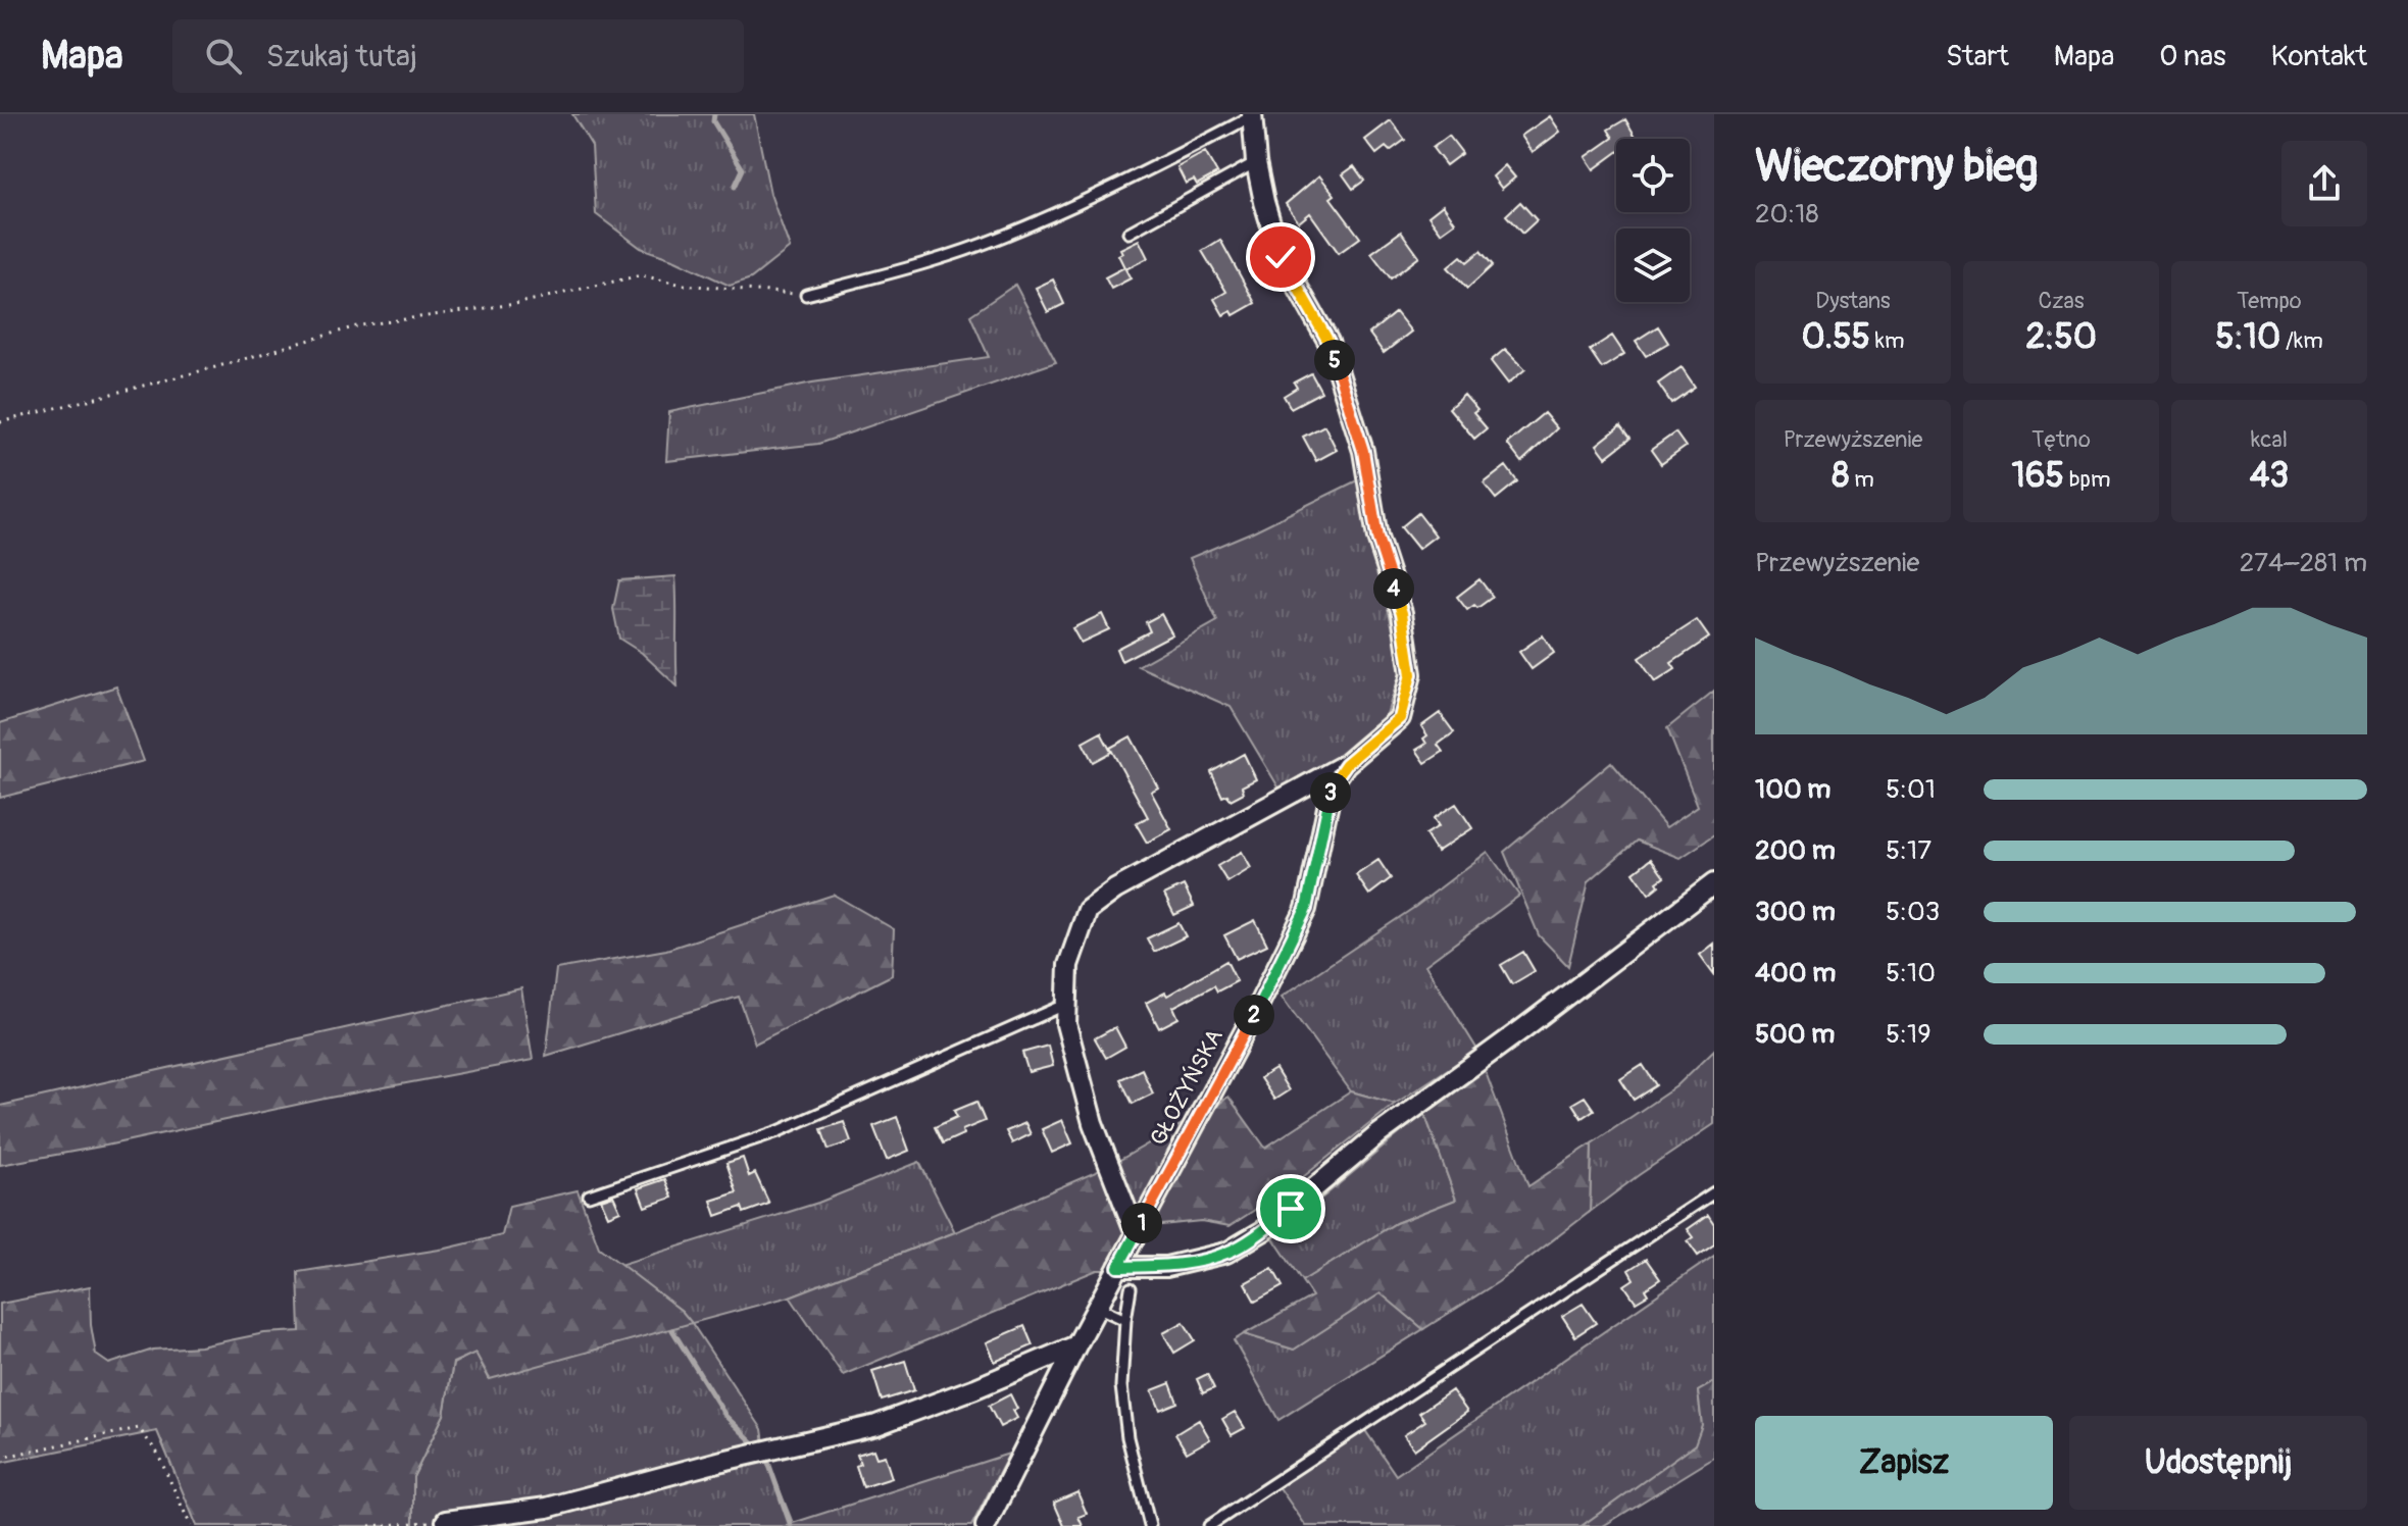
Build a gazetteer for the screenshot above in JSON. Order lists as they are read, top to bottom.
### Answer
{
  "streets": {
    "street": ["GŁOŻYŃSKA"]
  },
  "page": {
    "header": "Mapa",
    "search": "Szukaj tutaj",
    "nav": [
      "Start",
      "Mapa",
      "O nas",
      "Kontakt"
    ],
    "heading": ["Wieczorny bieg", "20:18"],
    "stats": [
      ["Dystans", "0.55 km"],
      ["Czas", "2:50"],
      ["Tempo", "5:10 /km"],
      ["Przewyższenie", "8 m"],
      ["Tętno", "165 bpm"],
      ["kcal", "43"]
    ],
    "pins": [
      "5",
      "4",
      "3",
      "2",
      "1"
    ],
    "chart": ["Przewyższenie", "274–281 m"],
    "list": [
      {
        "name": "100 m",
        "note": "5:01"
      },
      {
        "name": "200 m",
        "note": "5:17"
      },
      {
        "name": "300 m",
        "note": "5:03"
      },
      {
        "name": "400 m",
        "note": "5:10"
      },
      {
        "name": "500 m",
        "note": "5:19"
      }
    ],
    "buttons": ["Zapisz", "Udostępnij"]
  }
}
